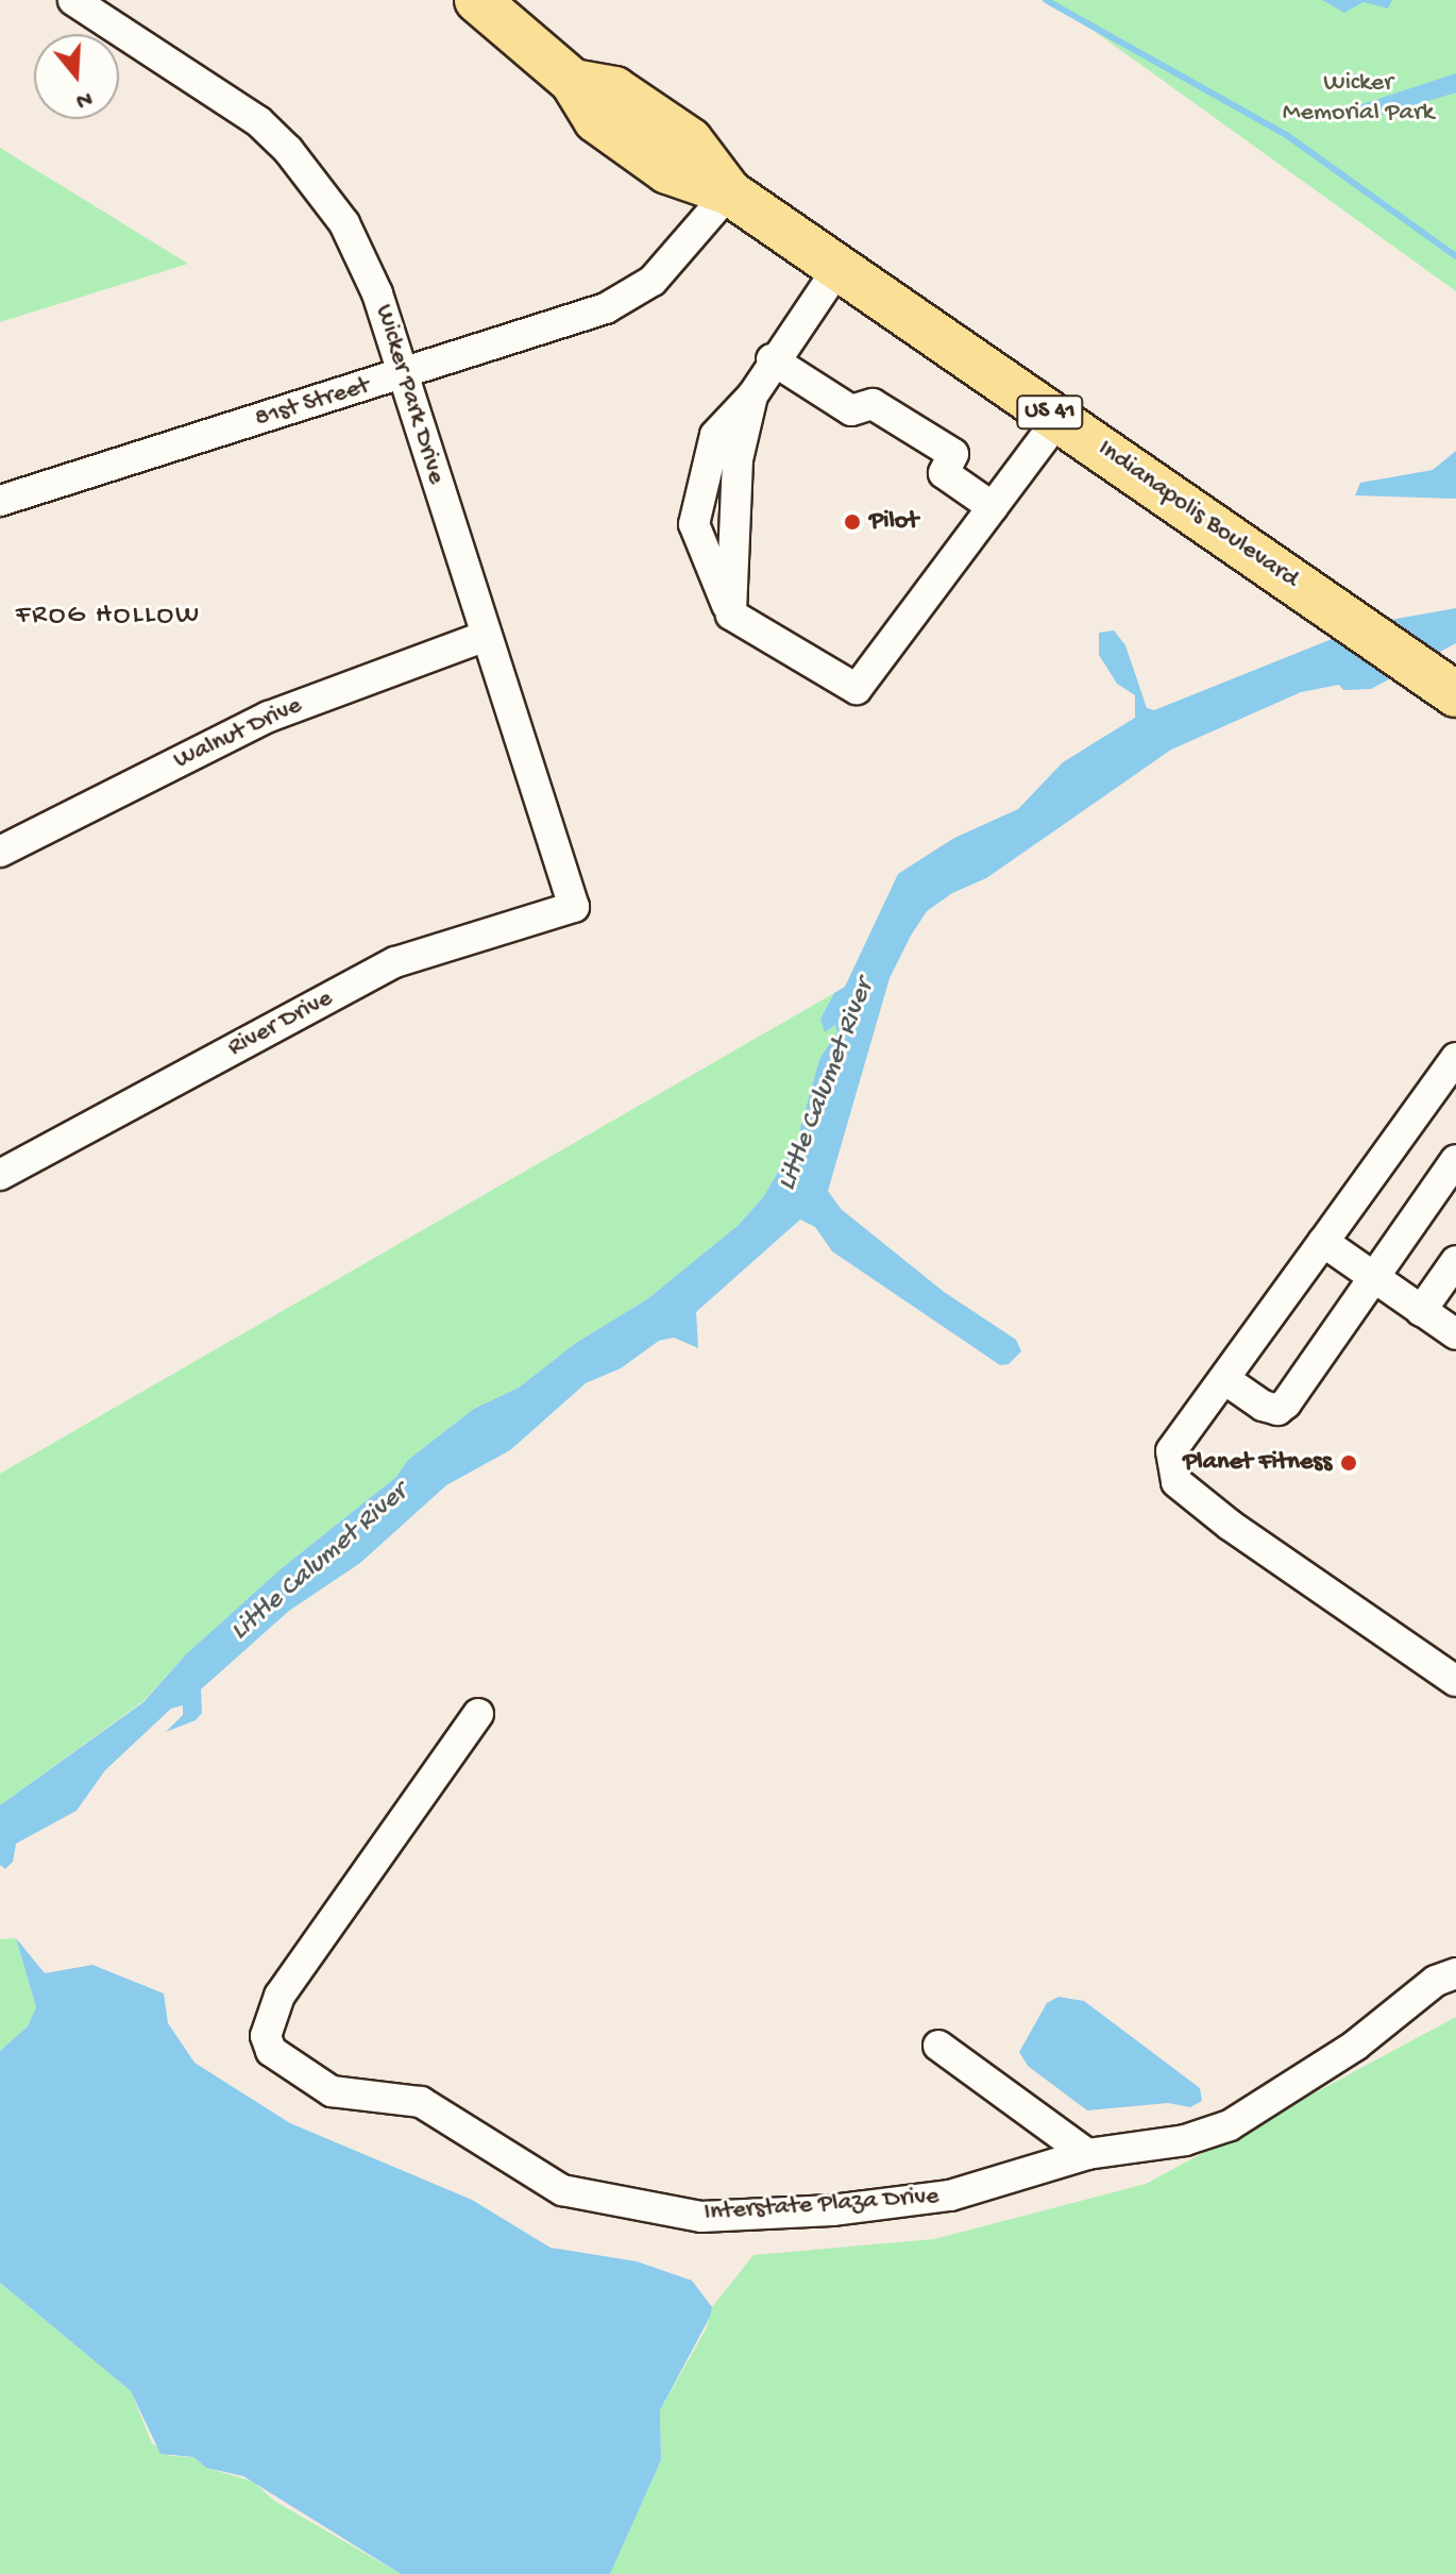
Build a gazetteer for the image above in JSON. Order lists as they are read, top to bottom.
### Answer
{
  "streets": {
    "highway": ["US 41", "Indianapolis Boulevard"],
    "street": [
      "Wicker Park Drive",
      "81st Street",
      "Walnut Drive",
      "River Drive",
      "Interstate Plaza Drive"
    ]
  },
  "crossings": [
    ["Wicker Park Drive", "81st Street"],
    ["Wicker Park Drive", "Walnut Drive"],
    ["Wicker Park Drive", "River Drive"],
    ["81st Street", "Indianapolis Boulevard"]
  ],
  "districts": ["FROG HOLLOW"],
  "water": ["Little Calumet River"],
  "parks": ["Wicker Memorial Park"],
  "places": ["Pilot", "Planet Fitness"],
  "north": "bottom"
}
